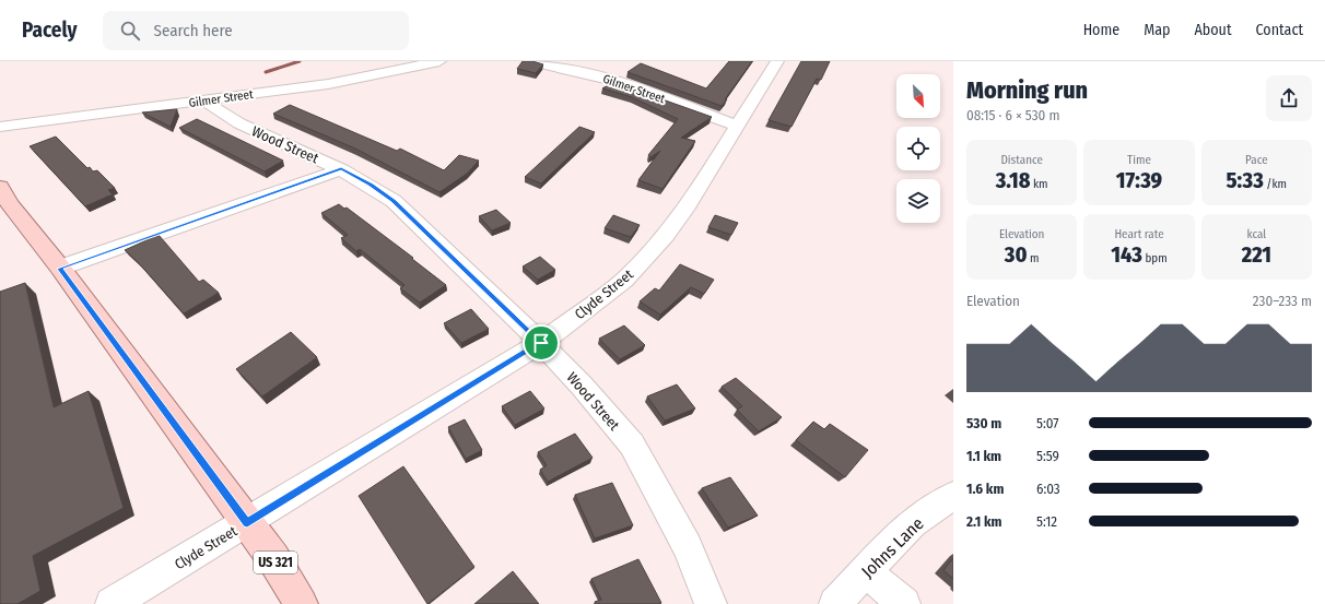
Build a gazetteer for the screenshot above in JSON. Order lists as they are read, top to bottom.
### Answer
{
  "streets": {
    "main road": ["US 321"],
    "street": [
      "Gilmer Street",
      "Wood Street",
      "Clyde Street",
      "Johns Lane"
    ]
  },
  "crossings": [
    ["Gilmer Street", "Wood Street"],
    ["Gilmer Street", "Clyde Street"],
    ["Wood Street", "Clyde Street"],
    ["Clyde Street", "US 321"]
  ],
  "north": "bottom right",
  "page": {
    "header": "Pacely",
    "search": "Search here",
    "nav": [
      "Home",
      "Map",
      "About",
      "Contact"
    ],
    "heading": ["Morning run", "08:15 · 6 × 530 m"],
    "stats": [
      ["Distance", "3.18 km"],
      ["Time", "17:39"],
      ["Pace", "5:33 /km"],
      ["Elevation", "30 m"],
      ["Heart rate", "143 bpm"],
      ["kcal", "221"]
    ],
    "chart": ["Elevation", "230–233 m"],
    "list": [
      {
        "name": "530 m",
        "note": "5:07"
      },
      {
        "name": "1.1 km",
        "note": "5:59"
      },
      {
        "name": "1.6 km",
        "note": "6:03"
      },
      {
        "name": "2.1 km",
        "note": "5:12"
      }
    ]
  }
}
